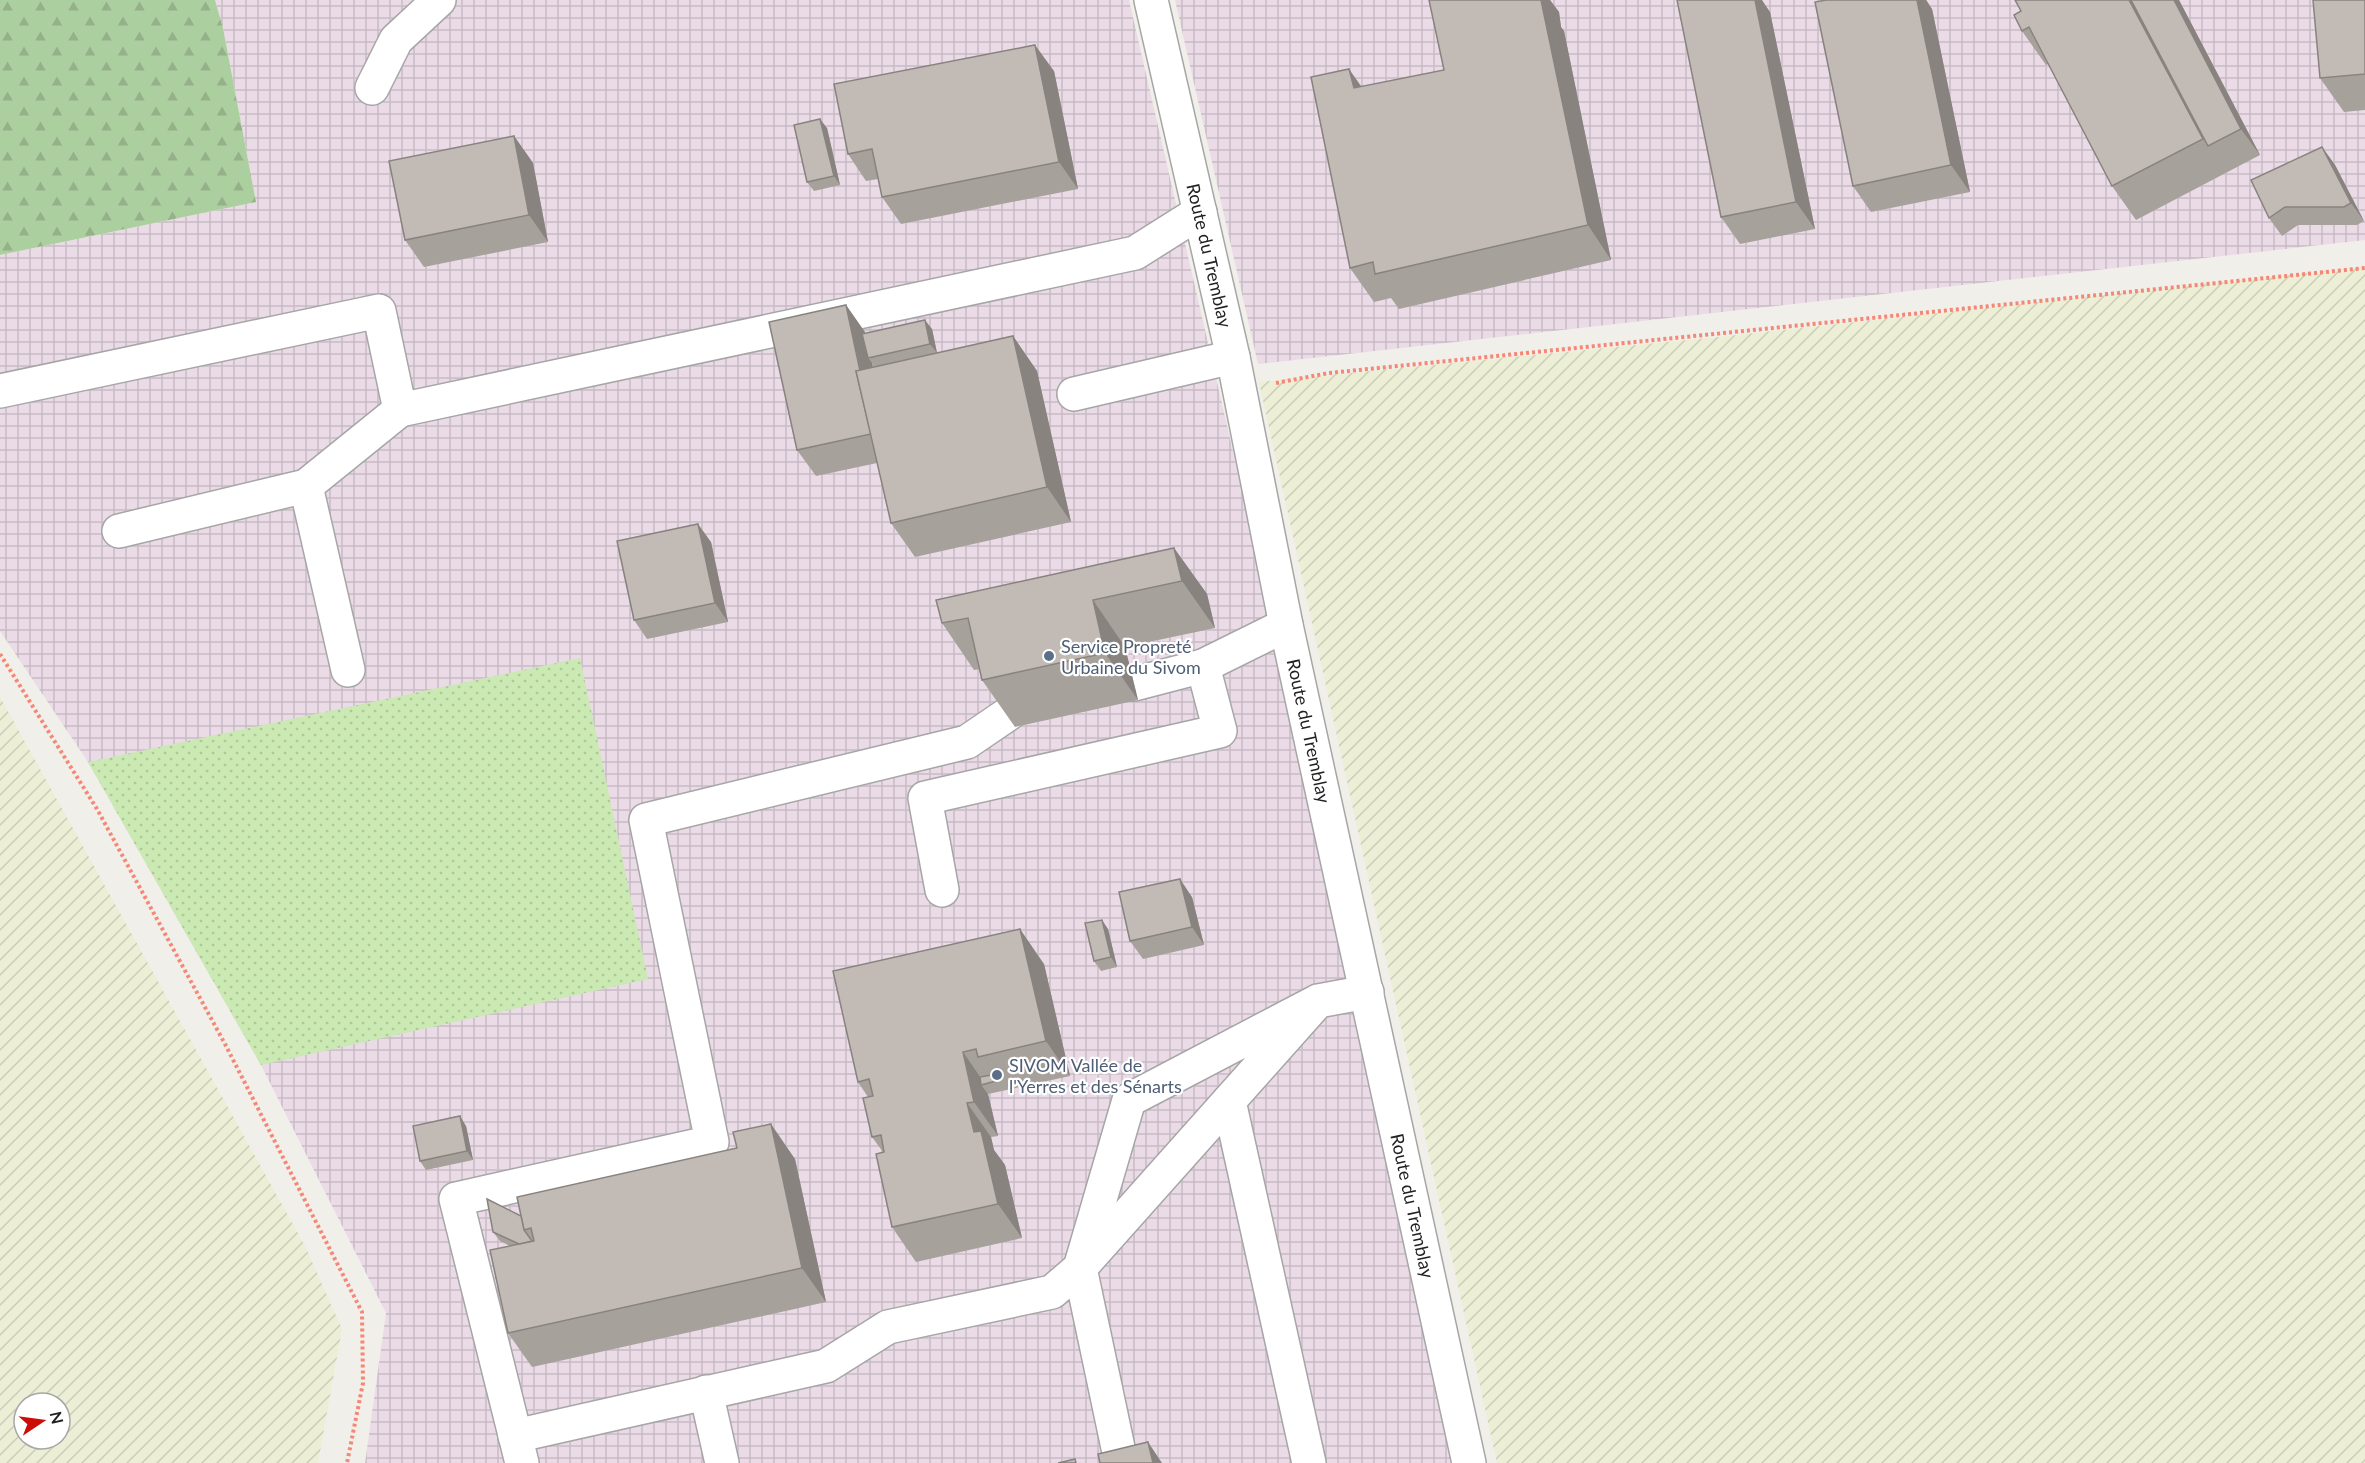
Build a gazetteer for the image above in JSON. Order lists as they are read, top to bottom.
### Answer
{
  "streets": {
    "street": ["Route du Tremblay"]
  },
  "places": ["Service Propreté Urbaine du Sivom", "SIVOM Vallée de l'Yerres et des Sénarts"],
  "north": "right"
}
